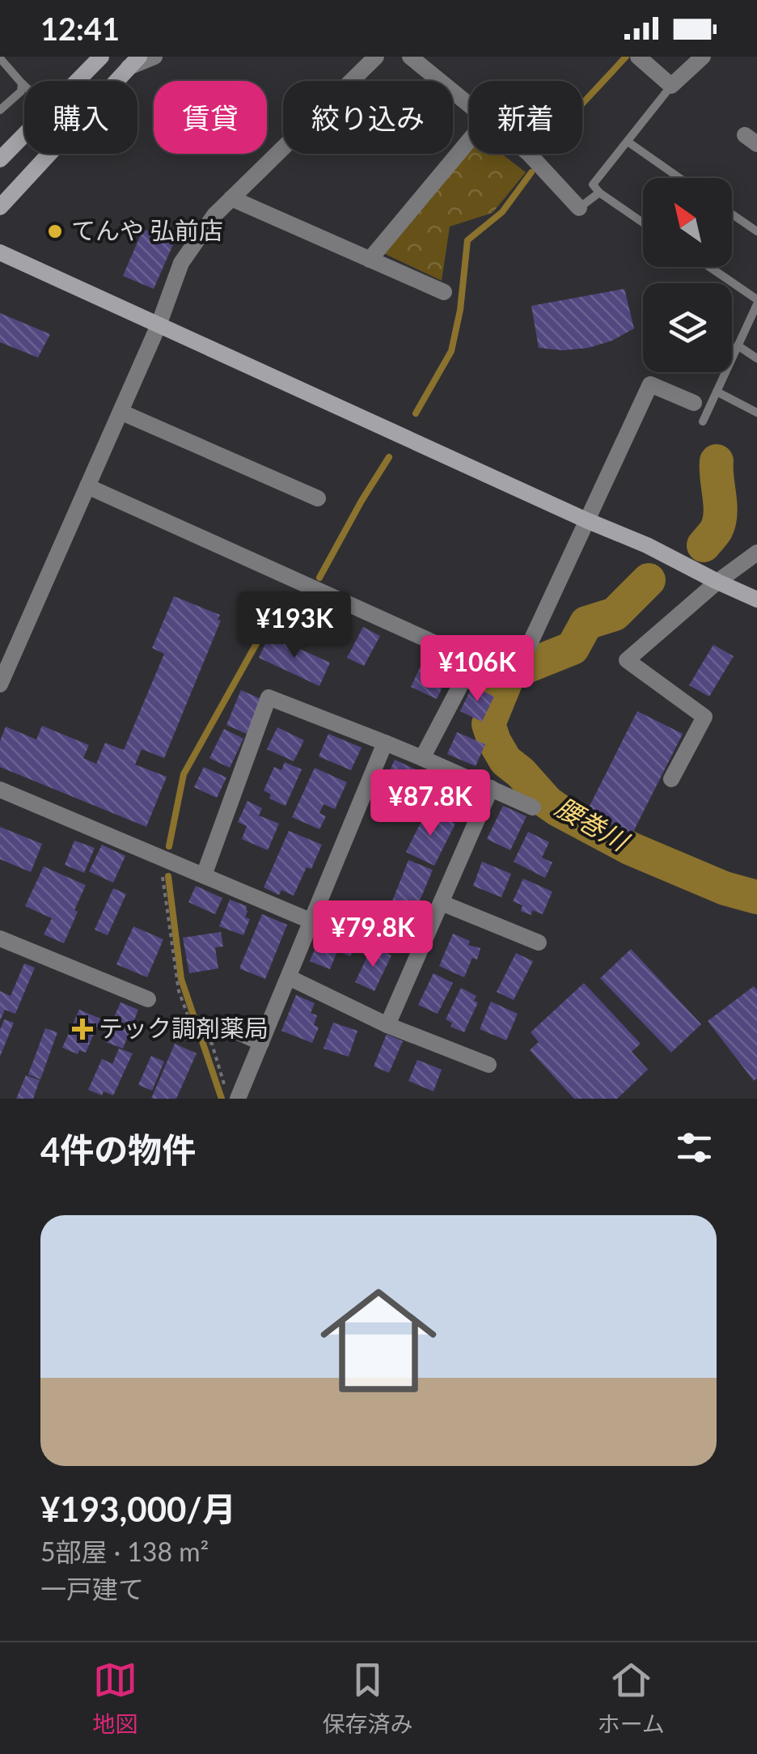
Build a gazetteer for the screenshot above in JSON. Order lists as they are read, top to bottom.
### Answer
{
  "water": ["腰巻川"],
  "places": {
    "other": ["てんや 弘前店"],
    "health": ["テック調剤薬局"]
  },
  "north": "top left",
  "page": {
    "status": "12:41",
    "chip": [
      "購入",
      "賃貸",
      "絞り込み",
      "新着"
    ],
    "price": [
      "¥193K",
      "¥106K",
      "¥87.8K",
      "¥79.8K"
    ],
    "heading": "4件の物件",
    "list": [
      {
        "name": "¥193,000/月",
        "note": "5部屋 · 138 m² · 一戸建て"
      }
    ],
    "tabs": ["地図", "保存済み", "ホーム"]
  }
}
